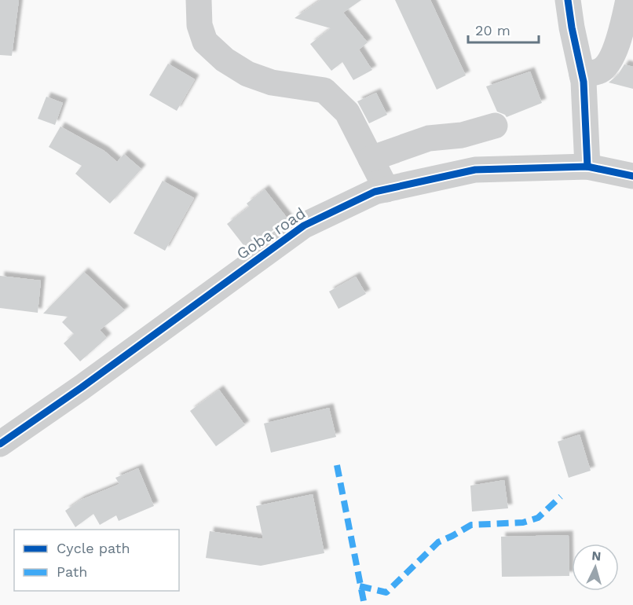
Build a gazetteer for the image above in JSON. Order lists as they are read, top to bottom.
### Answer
{
  "streets": {
    "street": ["Goba road"]
  },
  "legend": ["Cycle path", "Path"],
  "scale_bar": "20 m",
  "north": "top"
}
